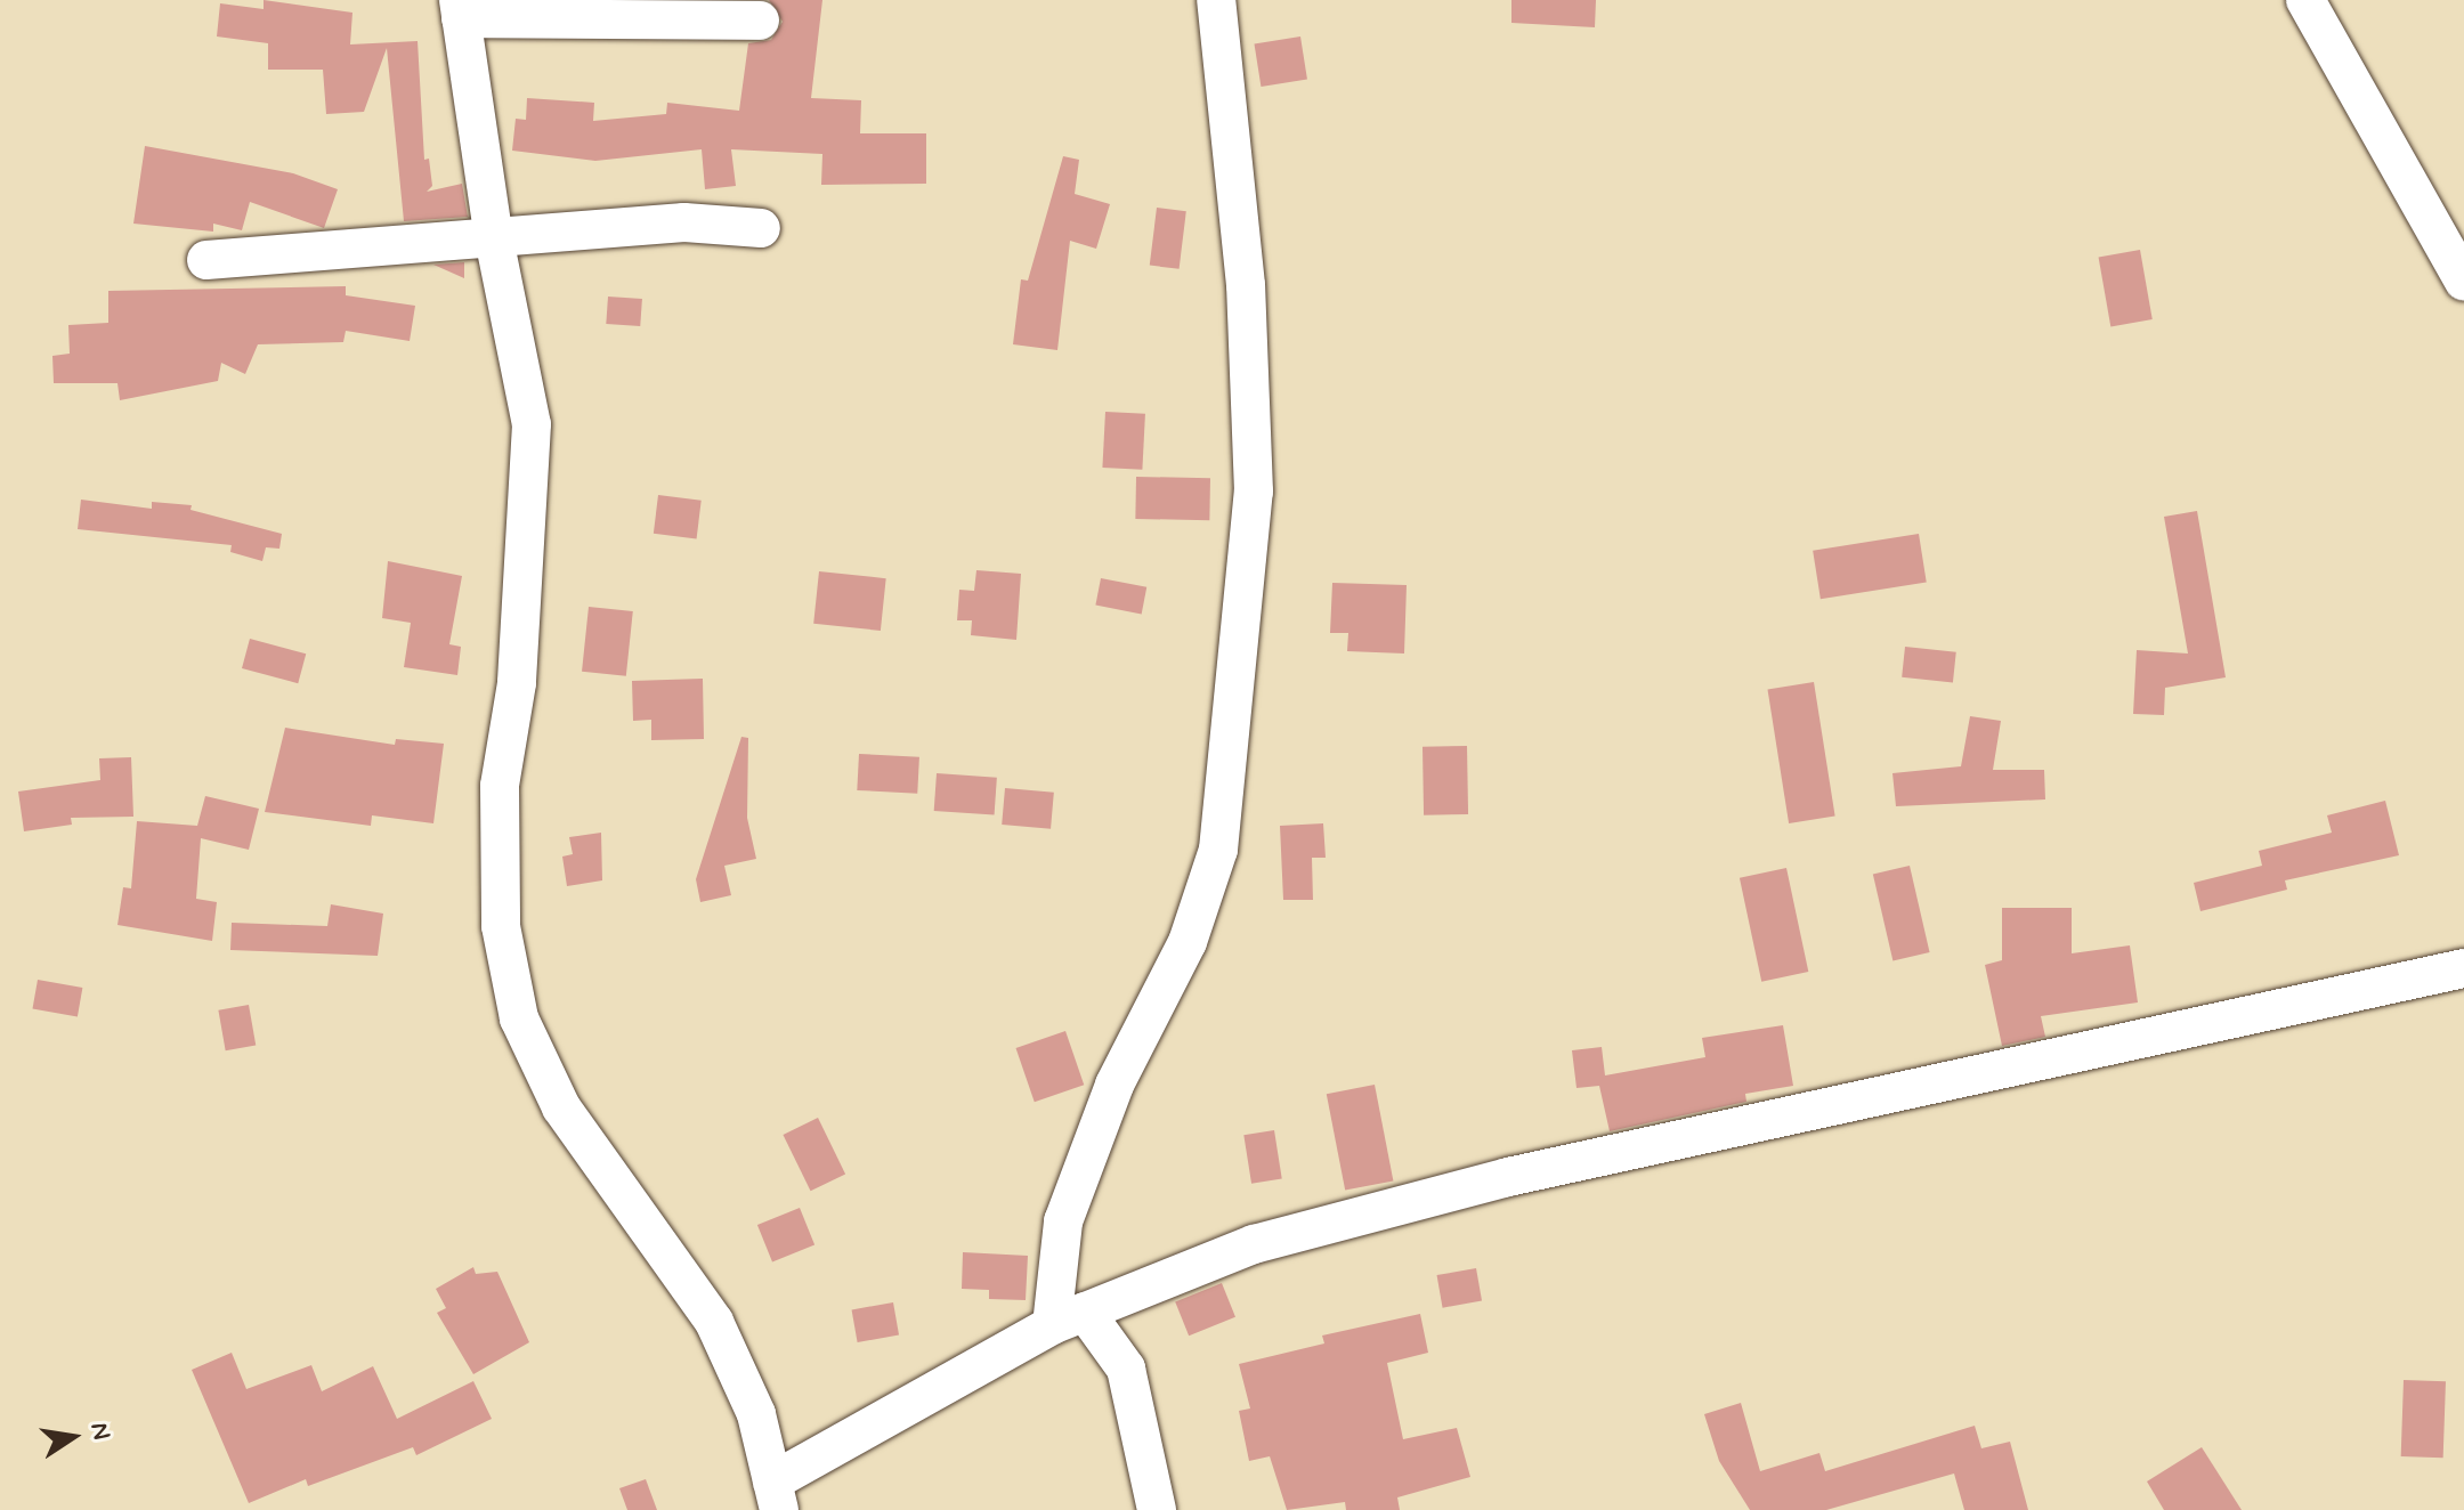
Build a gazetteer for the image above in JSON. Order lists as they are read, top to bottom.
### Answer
{
  "north": "right"
}
